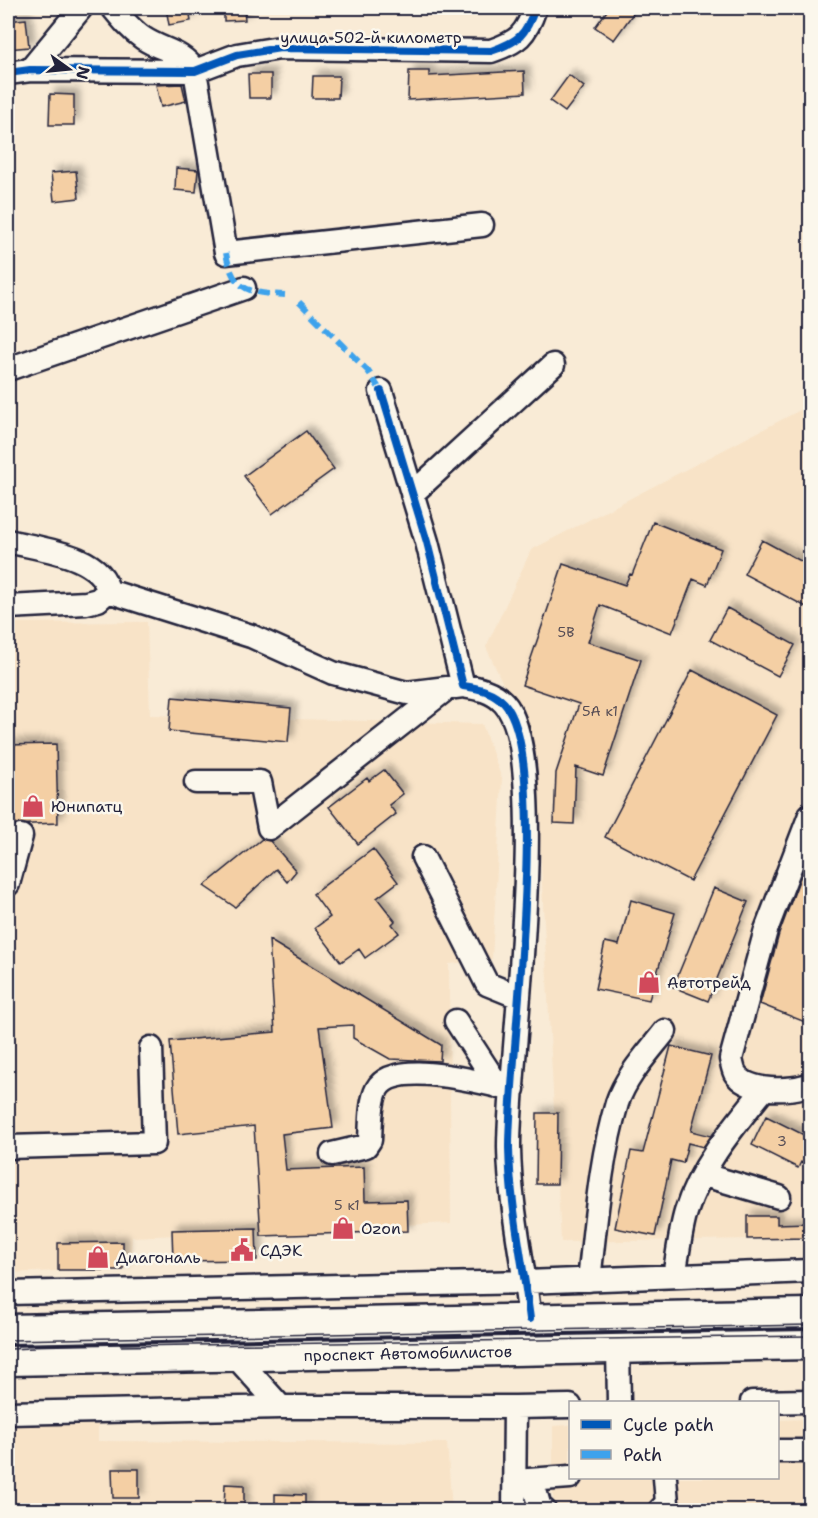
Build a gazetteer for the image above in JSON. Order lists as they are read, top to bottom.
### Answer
{
  "streets": {
    "main road": ["проспект Автомобилистов"],
    "street": ["улица 502-й километр"]
  },
  "places": {
    "shop": [
      "Юнипатц",
      "Автотрейд",
      "Ozon",
      "Диагональ"
    ],
    "public building": ["СДЭК"]
  },
  "house_numbers": [
    "5В",
    "5А к1",
    "3",
    "5 к1"
  ],
  "legend": ["Cycle path", "Path"],
  "north": "right"
}
